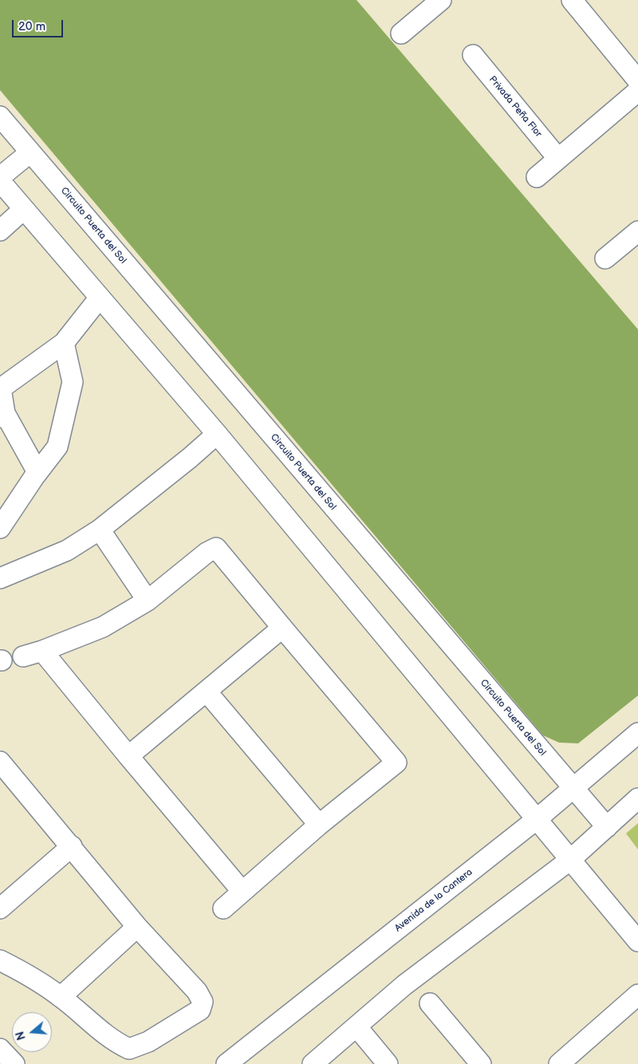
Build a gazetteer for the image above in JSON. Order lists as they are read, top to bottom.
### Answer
{
  "streets": {
    "street": ["Privada Peña Flor", "Circuito Puerta del Sol", "Avenida de la Cantera"]
  },
  "crossings": [
    ["Circuito Puerta del Sol", "Avenida de la Cantera"]
  ],
  "scale_bar": "20 m",
  "north": "left"
}
